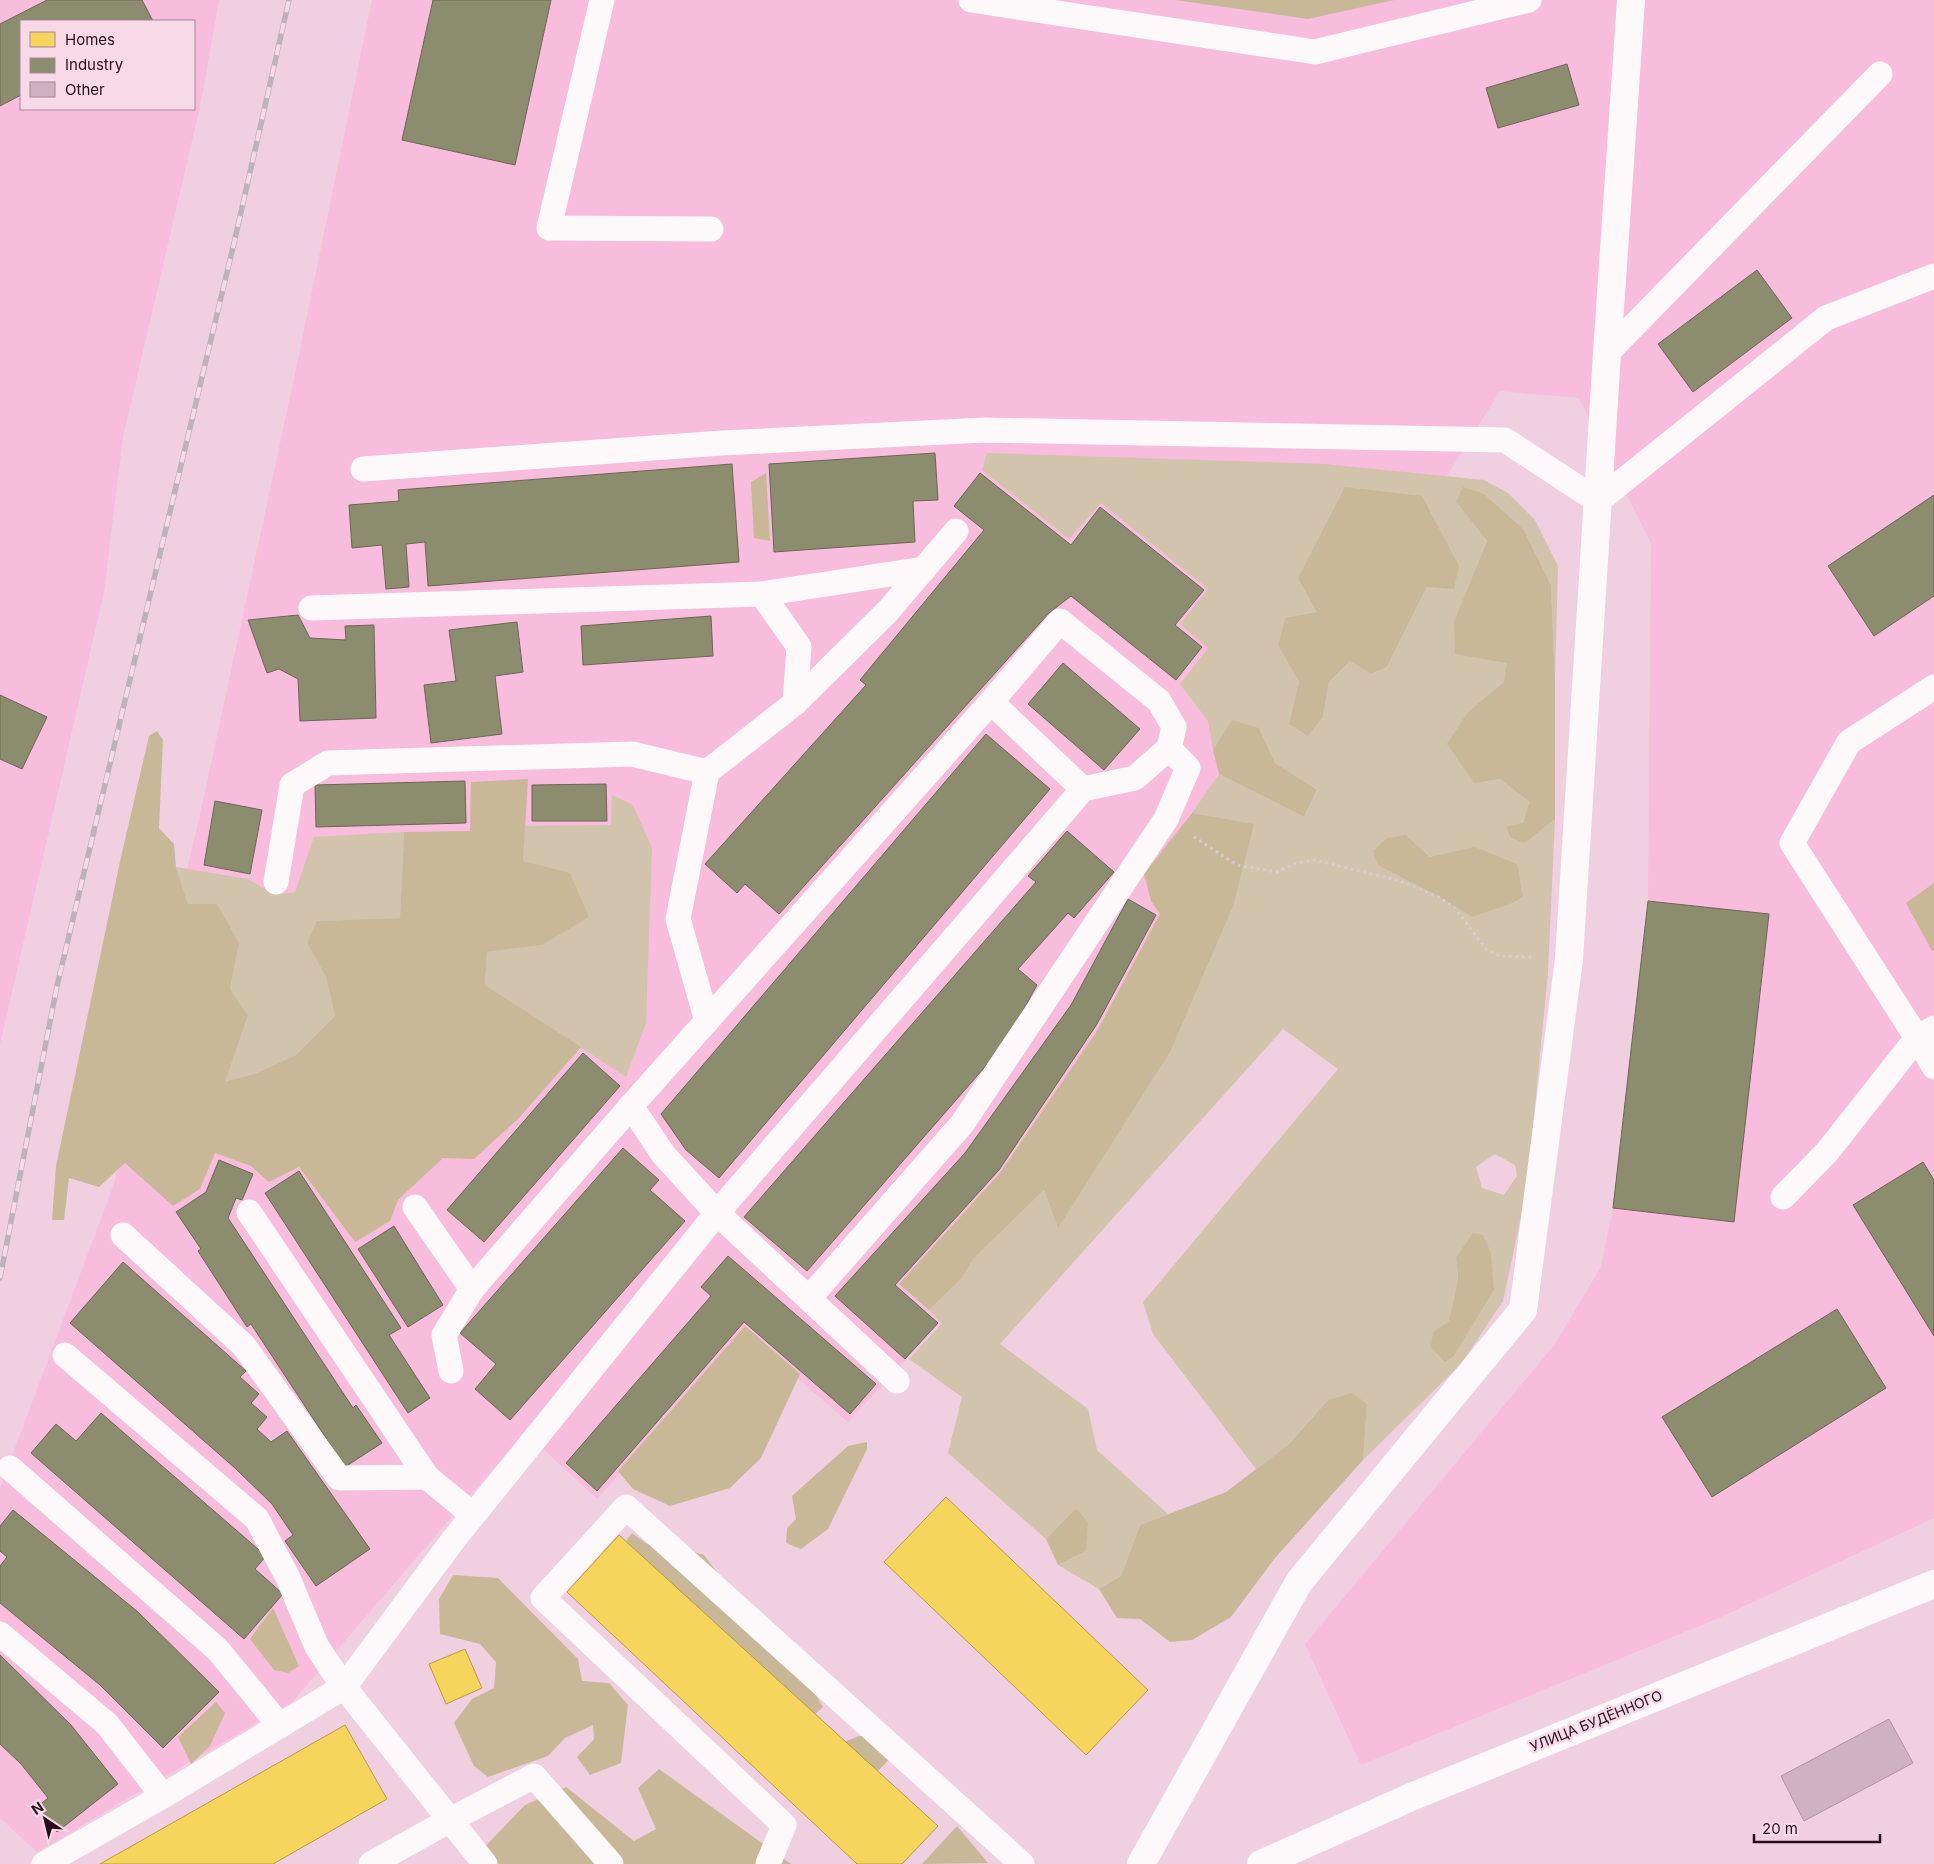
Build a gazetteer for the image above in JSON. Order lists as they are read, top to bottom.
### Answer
{
  "streets": {
    "street": ["УЛИЦА БУДЁННОГО"]
  },
  "legend": ["Homes", "Industry", "Other"],
  "scale_bar": "20 m",
  "north": "top left"
}
